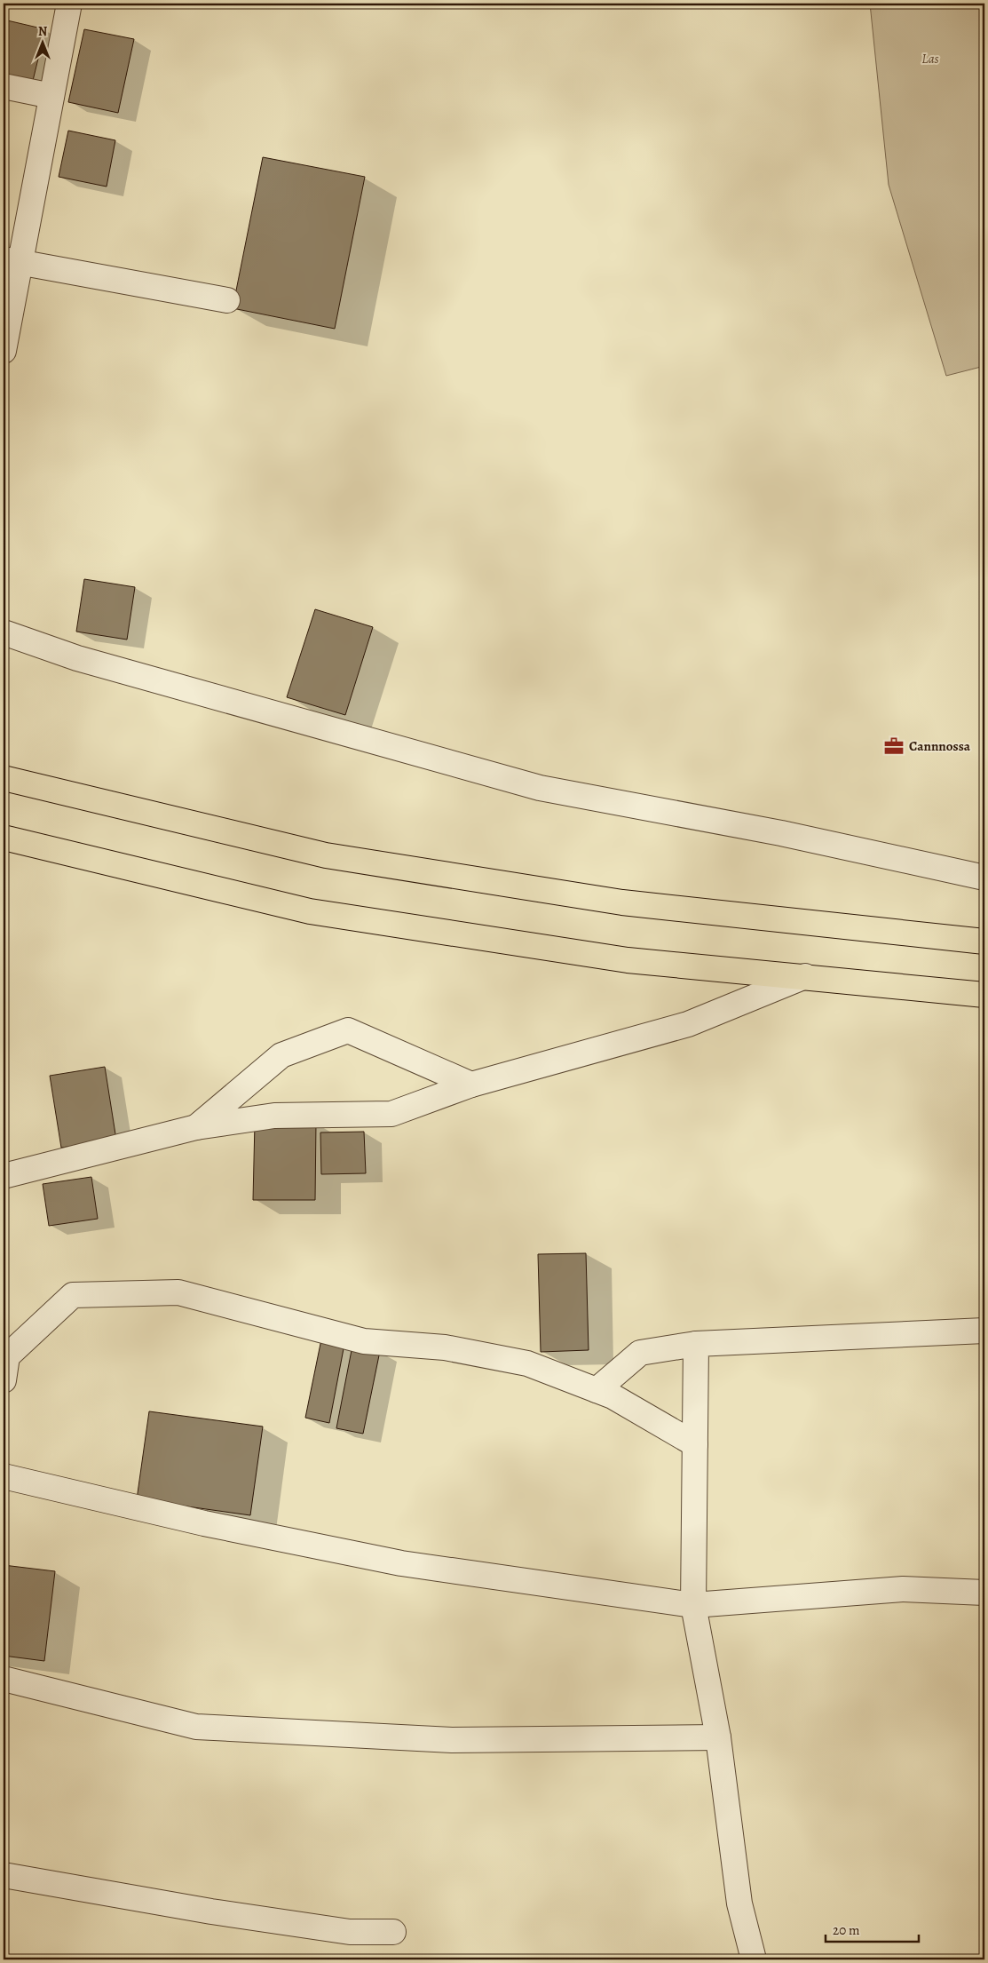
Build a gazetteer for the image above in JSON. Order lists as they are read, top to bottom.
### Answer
{
  "parks": ["Las"],
  "places": {
    "office": ["Cannnossa"]
  },
  "scale_bar": "20 m",
  "north": "top"
}
